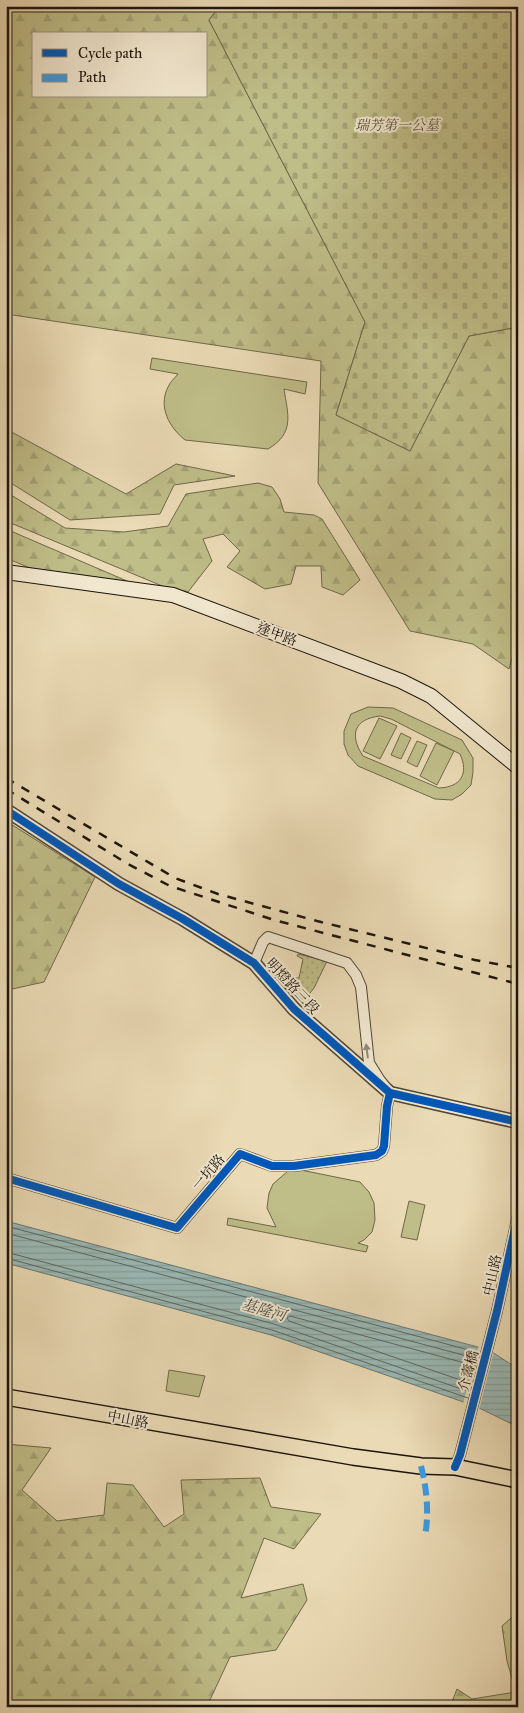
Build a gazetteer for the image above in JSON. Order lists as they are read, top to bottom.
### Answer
{
  "streets": {
    "main road": ["逢甲路", "中山路"],
    "street": ["明燈路三段", "一坑路", "介壽橋"]
  },
  "crossings": [
    ["明燈路三段", "一坑路"],
    ["中山路", "介壽橋"]
  ],
  "water": ["基隆河"],
  "parks": ["瑞芳第一公墓"],
  "legend": ["Cycle path", "Path"]
}
